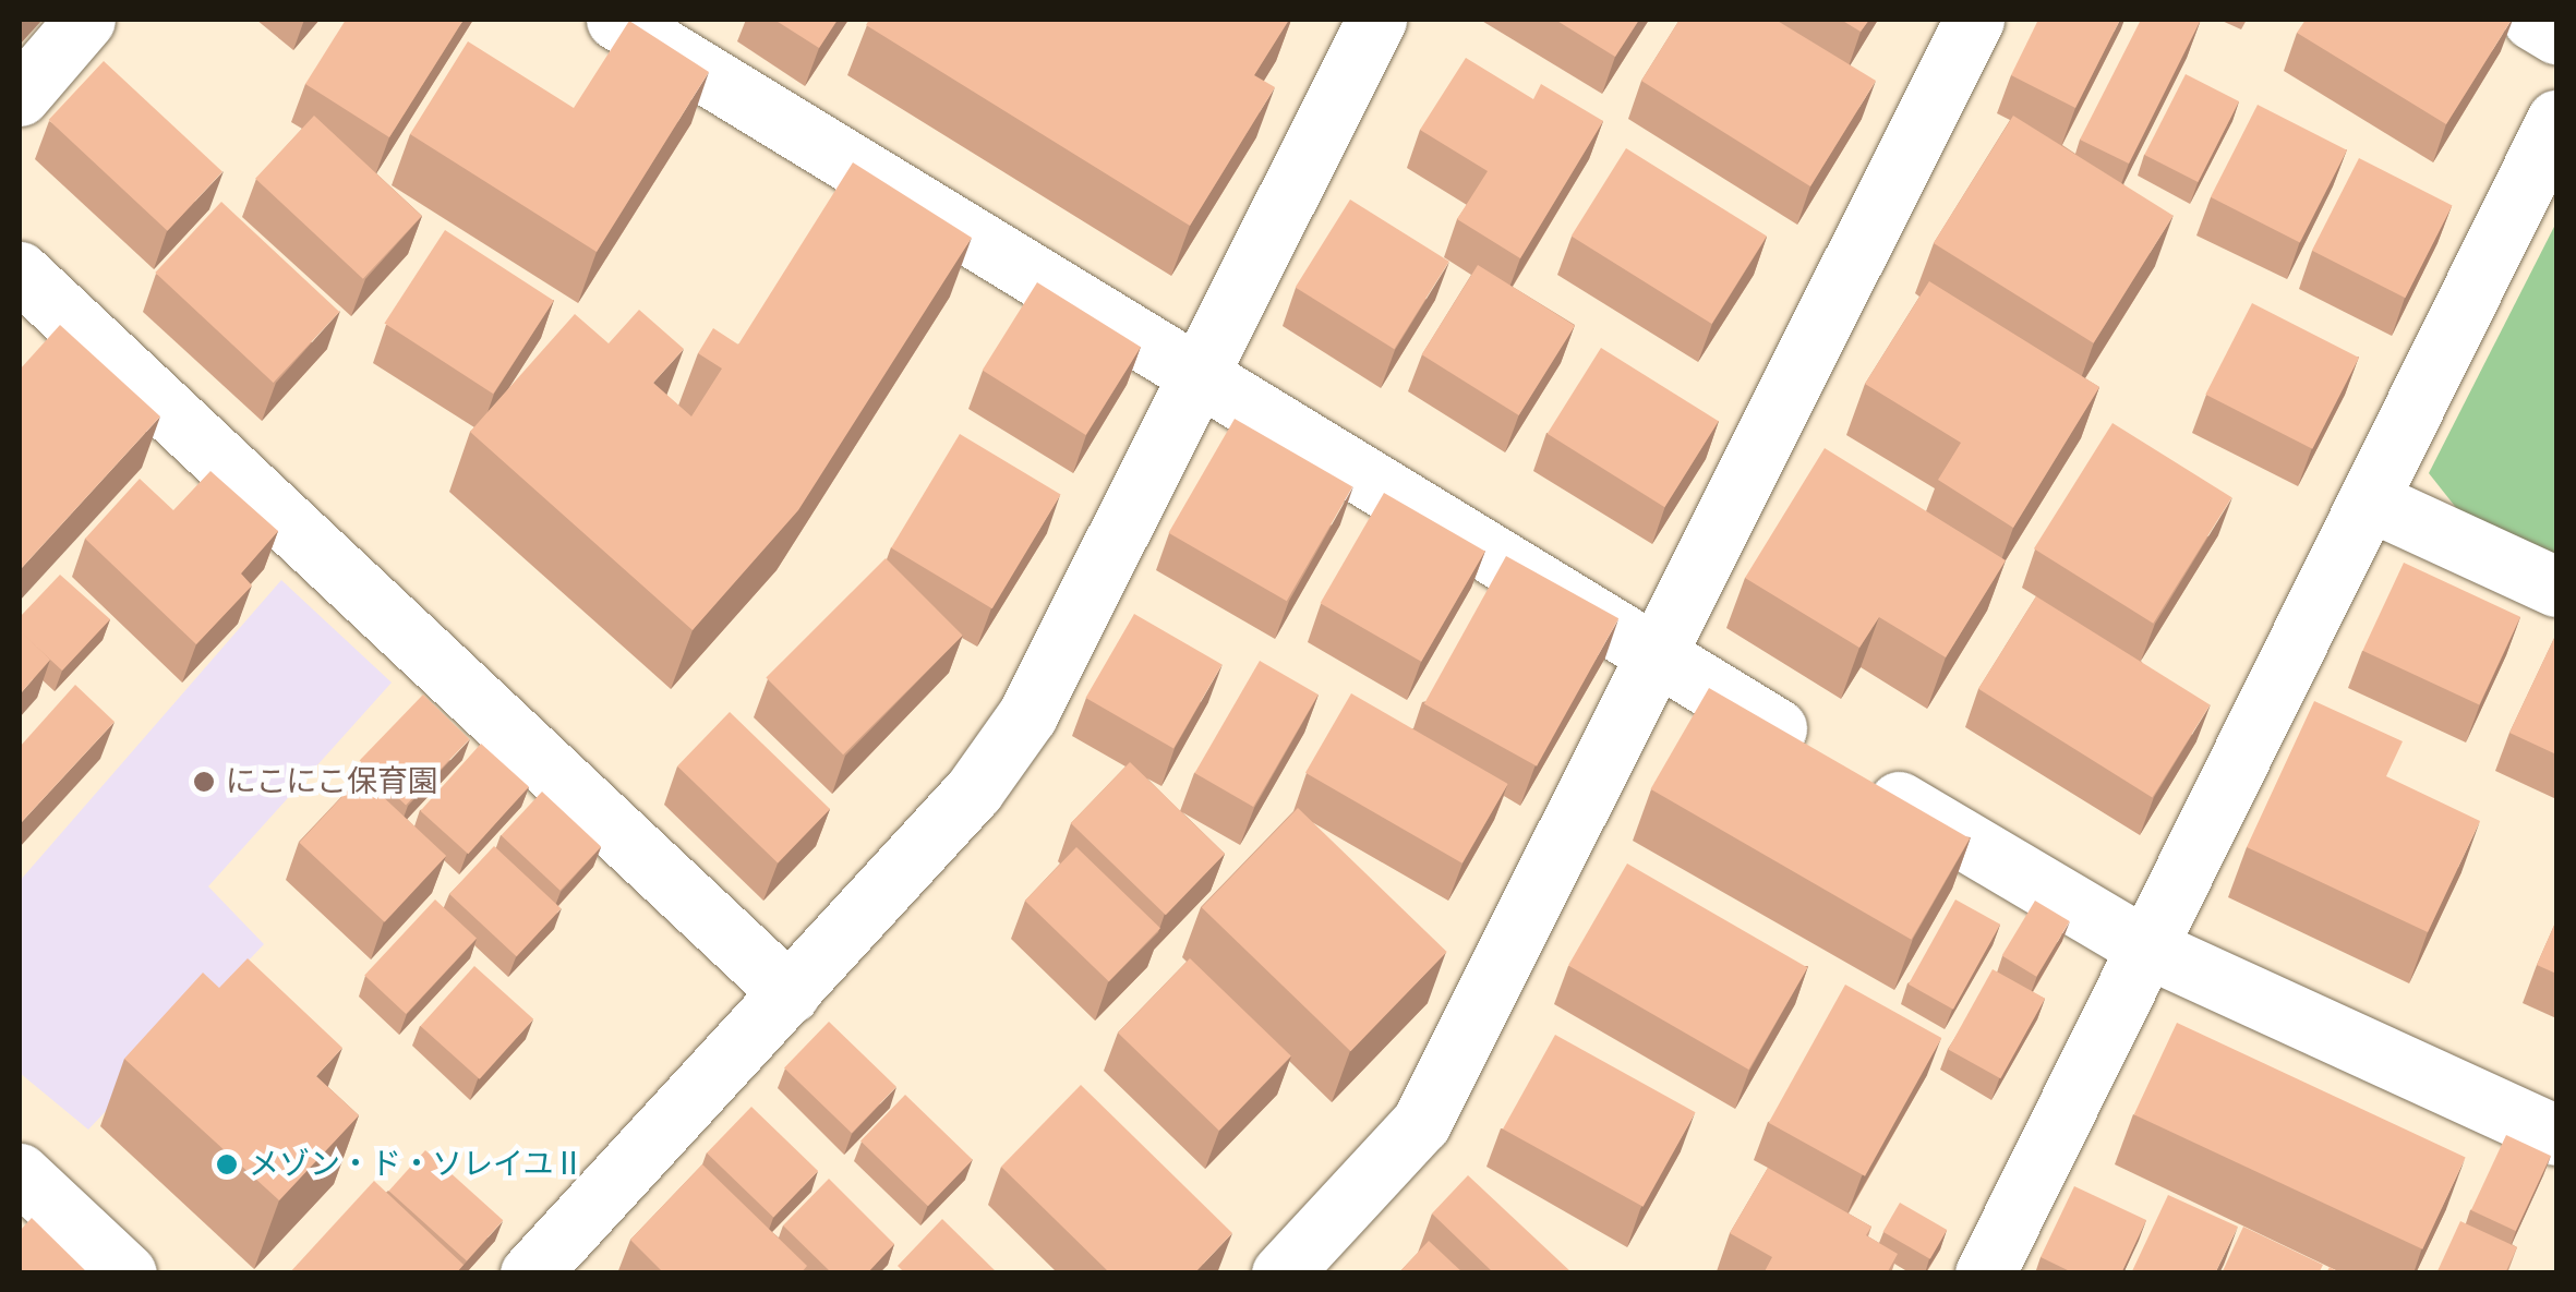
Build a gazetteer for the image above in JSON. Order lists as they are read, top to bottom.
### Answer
{
  "places": ["にこにこ保育園", "メゾン・ド・ソレイユⅡ"]
}
